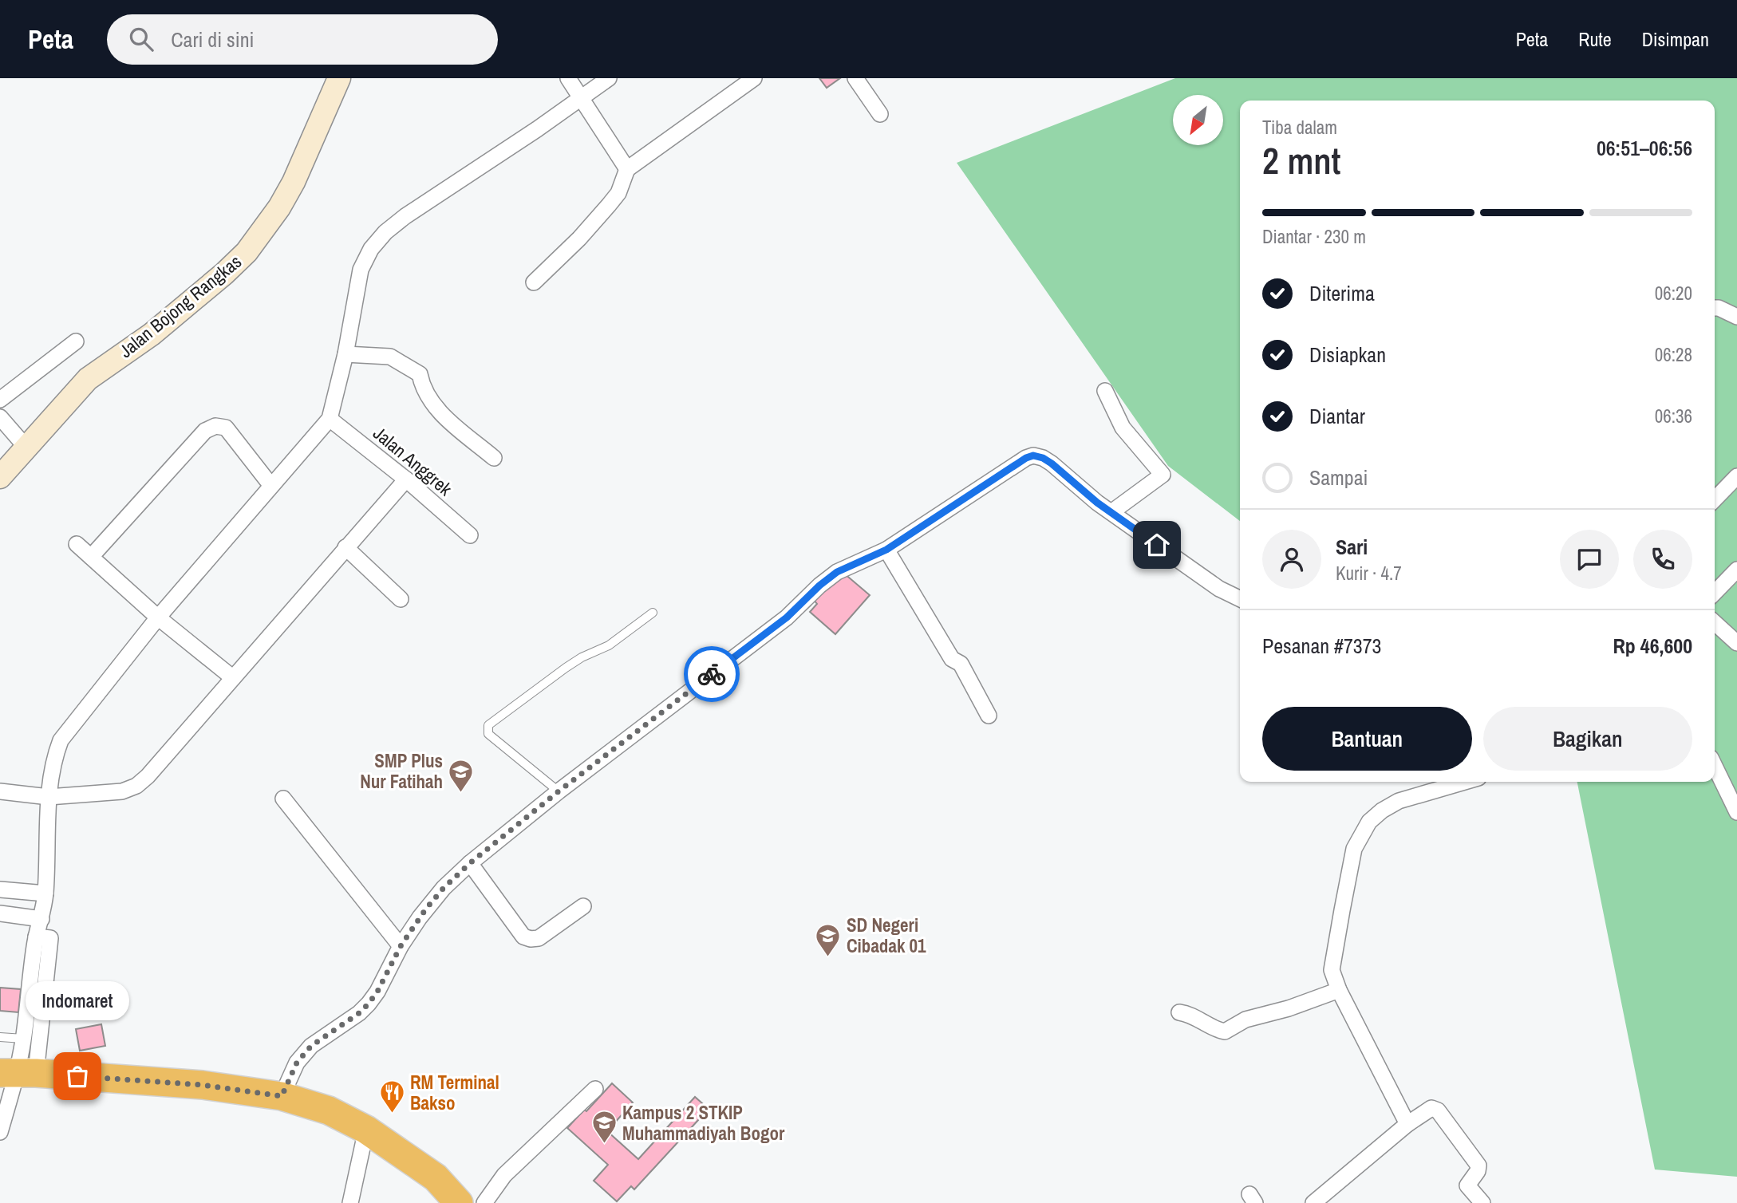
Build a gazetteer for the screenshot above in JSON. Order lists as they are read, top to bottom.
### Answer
{
  "streets": {
    "main road": ["Jalan Bojong Rangkas"],
    "street": ["Jalan Anggrek"]
  },
  "places": {
    "school or university": ["SMP Plus Nur Fatihah", "SD Negeri Cibadak 01", "Kampus 2 STKIP Muhammadiyah Bogor"],
    "other": ["Indomaret"],
    "restaurant": ["RM Terminal Bakso"]
  },
  "north": "bottom left",
  "page": {
    "header": "Peta",
    "search": "Cari di sini",
    "nav": ["Peta", "Rute", "Disimpan"],
    "heading": ["2 mnt", "Tiba dalam", "06:51–06:56"],
    "panel": [
      "Sari",
      "Kurir · 4.7",
      "Pesanan #7373",
      "Rp 46,600"
    ],
    "bar": "Diantar · 230 m",
    "list": [
      ["Diterima", "06:20"],
      ["Disiapkan", "06:28"],
      ["Diantar", "06:36"],
      "Sampai"
    ],
    "buttons": ["Bantuan", "Bagikan"],
    "bubble": "Indomaret"
  }
}
